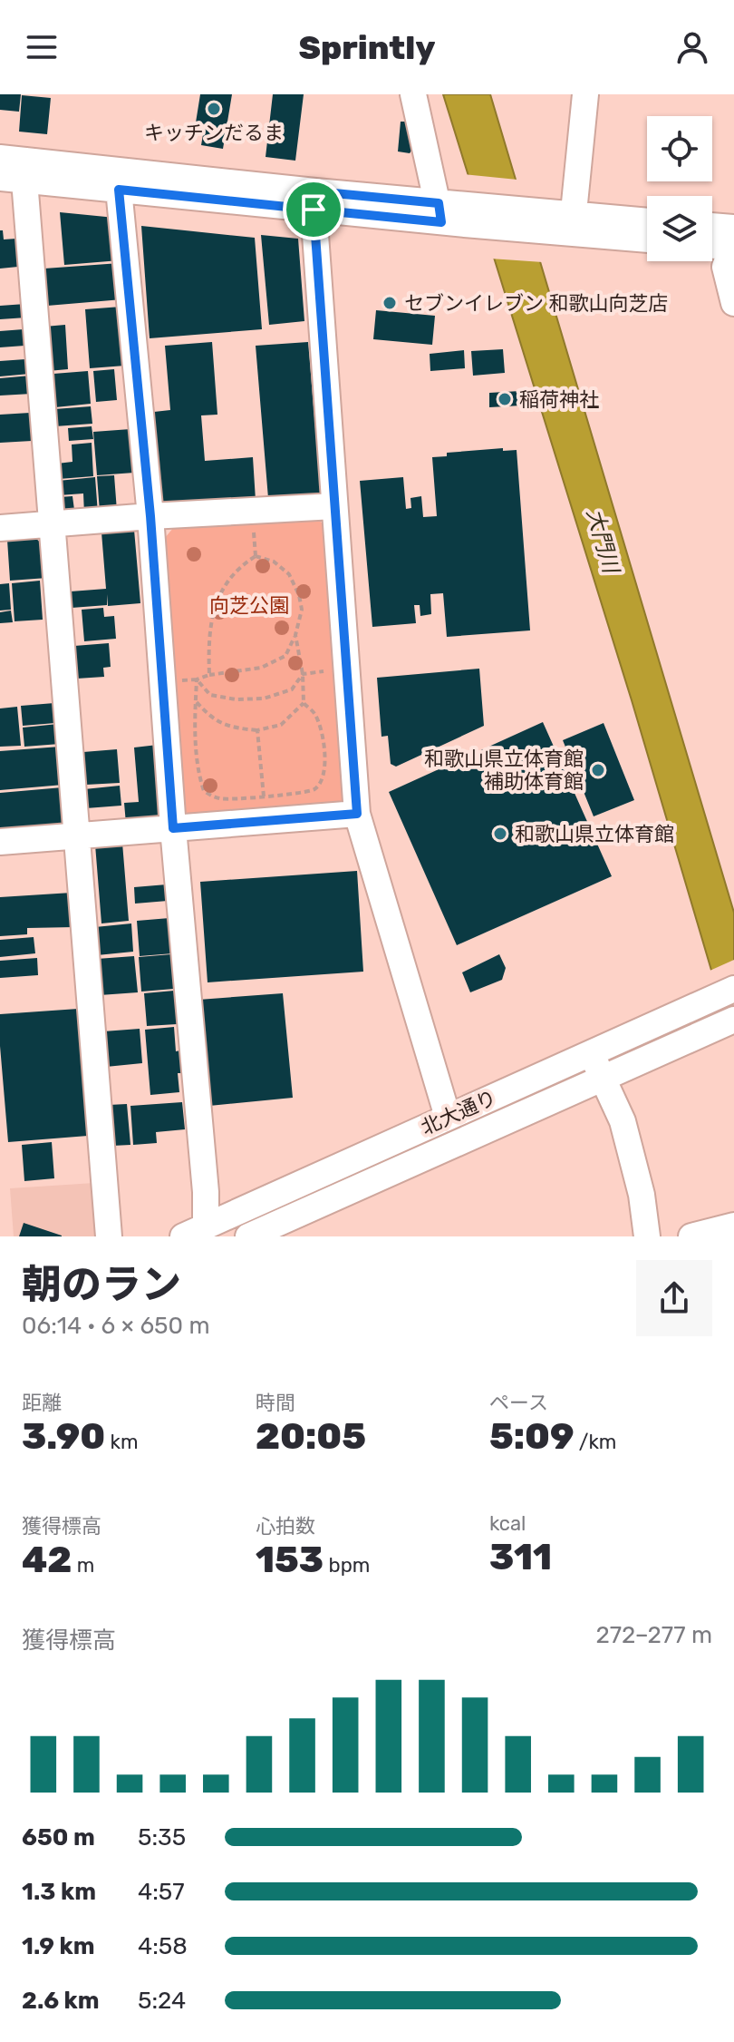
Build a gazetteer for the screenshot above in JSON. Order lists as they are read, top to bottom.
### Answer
{
  "streets": {
    "street": ["北大通り"]
  },
  "water": ["大門川"],
  "parks": ["向芝公園"],
  "places": [
    "キッチンだるま",
    "セブンイレブン 和歌山向芝店",
    "稲荷神社",
    "和歌山県立体育館 補助体育館",
    "和歌山県立体育館"
  ],
  "page": {
    "header": "Sprintly",
    "heading": ["朝のラン", "06:14 · 6 × 650 m"],
    "stats": [
      ["距離", "3.90 km"],
      ["時間", "20:05"],
      ["ペース", "5:09 /km"],
      ["獲得標高", "42 m"],
      ["心拍数", "153 bpm"],
      ["kcal", "311"]
    ],
    "chart": ["獲得標高", "272–277 m"],
    "list": [
      {
        "name": "650 m",
        "note": "5:35"
      },
      {
        "name": "1.3 km",
        "note": "4:57"
      },
      {
        "name": "1.9 km",
        "note": "4:58"
      },
      {
        "name": "2.6 km",
        "note": "5:24"
      }
    ]
  }
}
